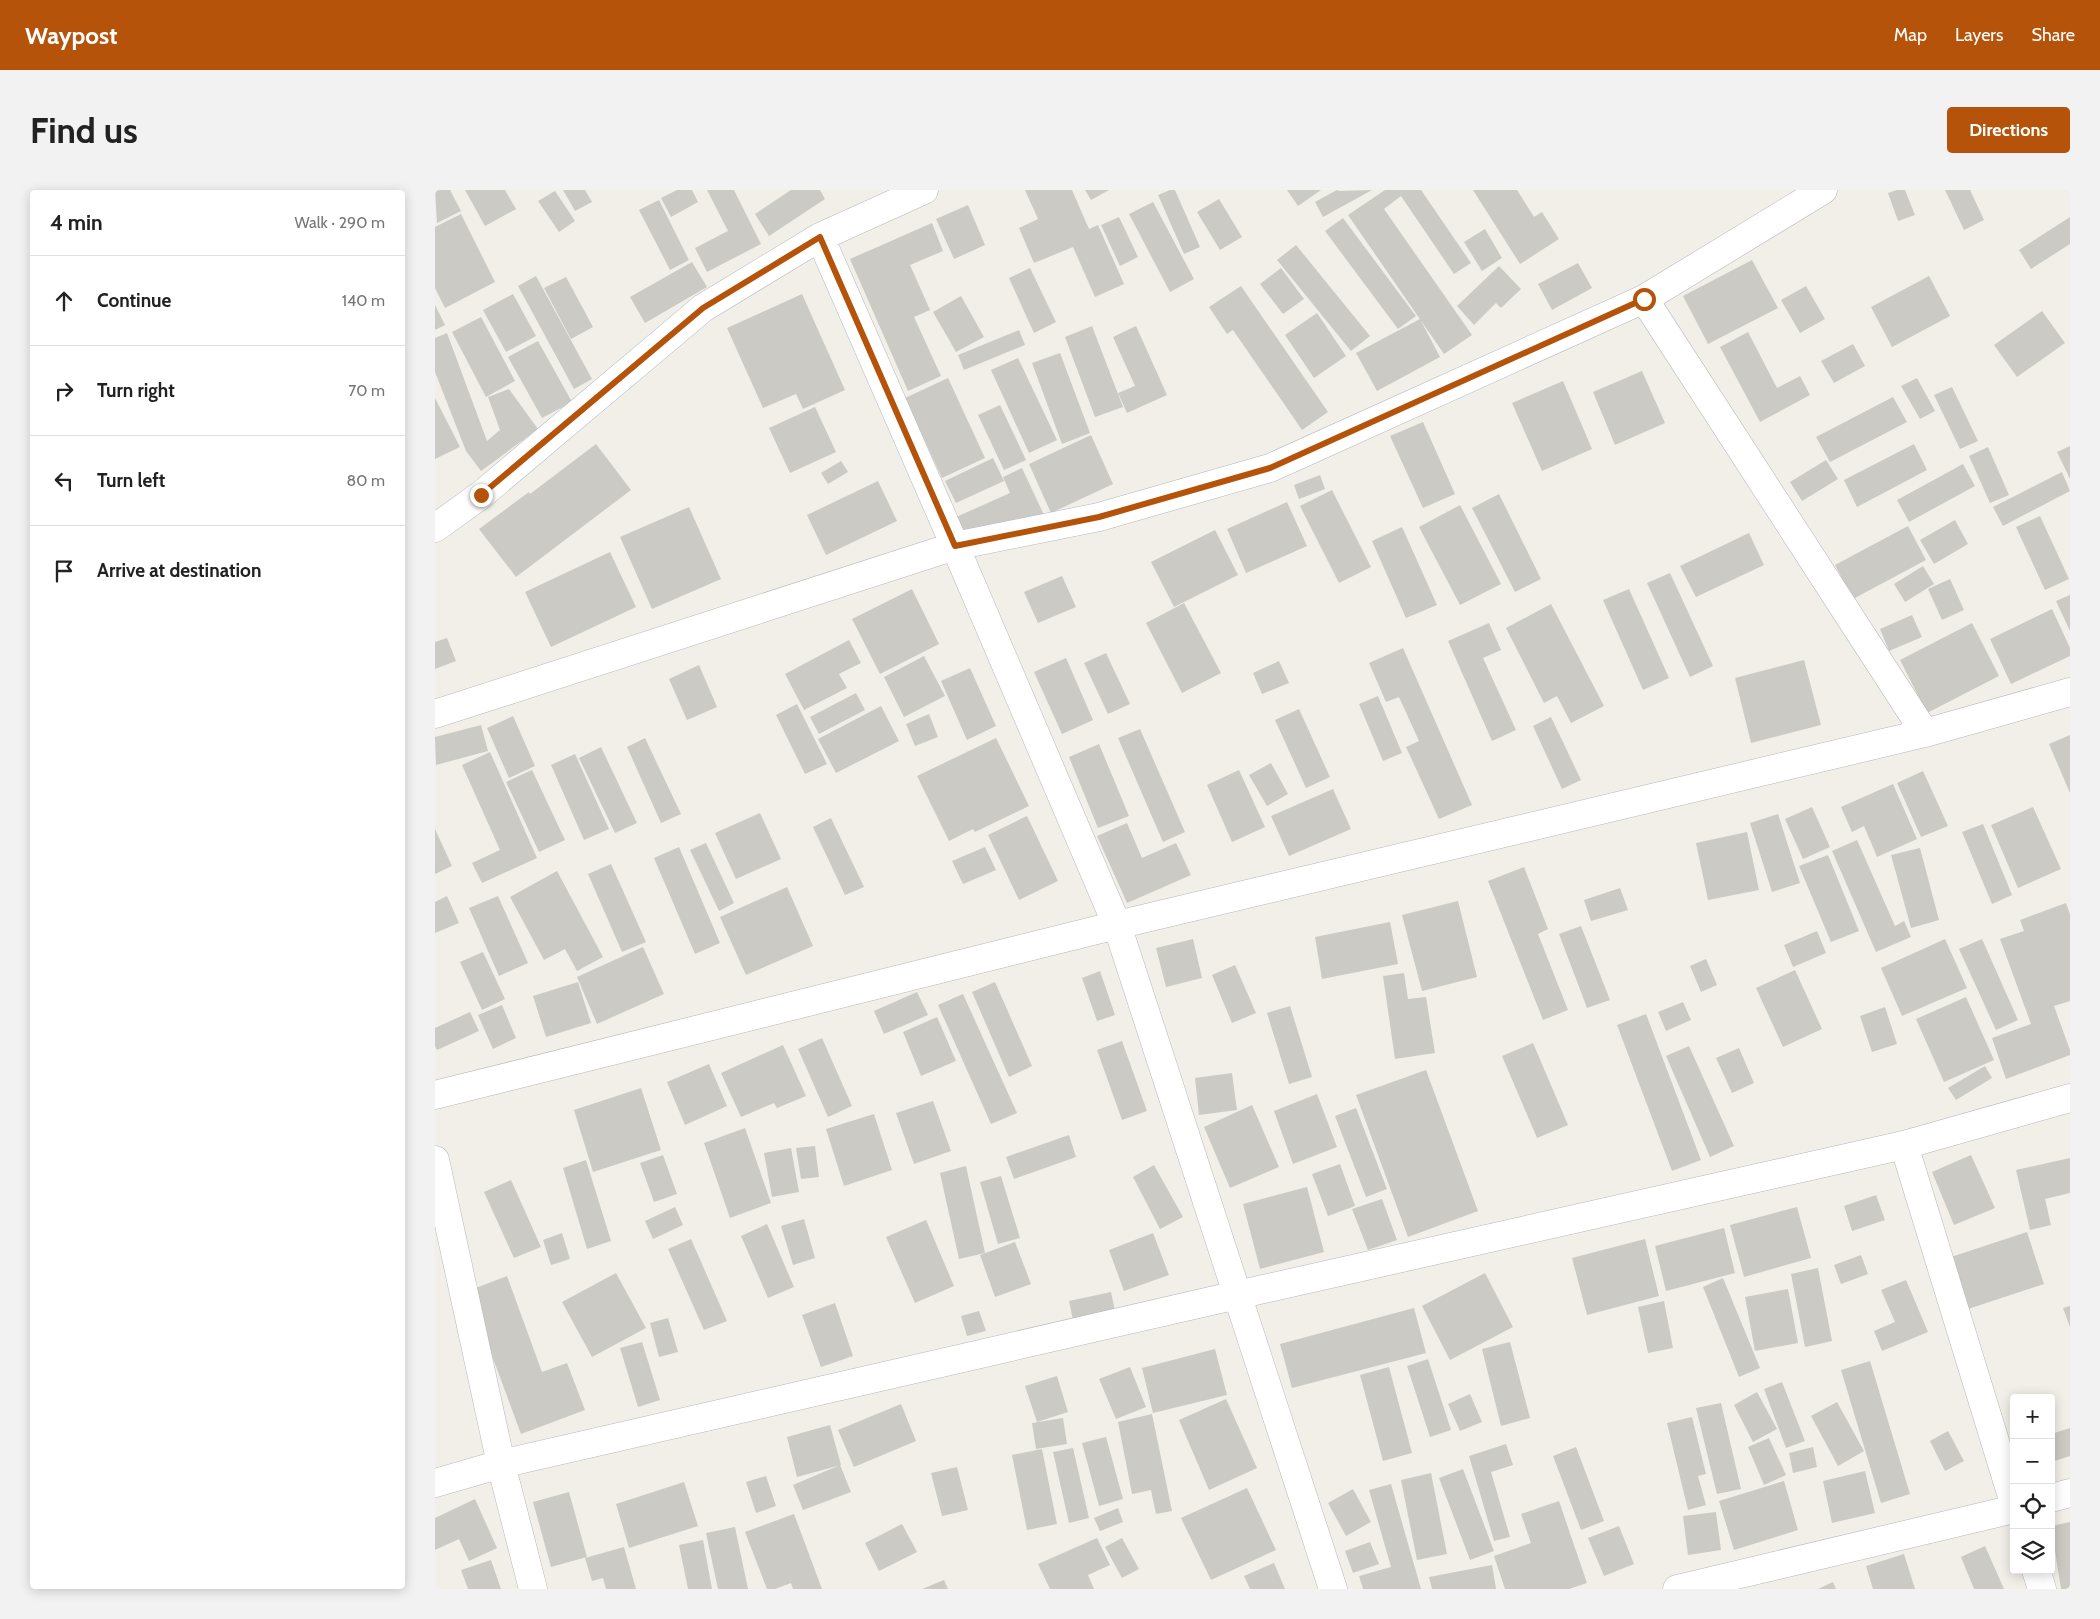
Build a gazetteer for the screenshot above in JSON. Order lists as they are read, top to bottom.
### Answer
{
  "page": {
    "header": "Waypost",
    "nav": ["Map", "Layers", "Share"],
    "buttons": "Directions",
    "title": "Find us",
    "heading": ["4 min", "Walk · 290 m"],
    "list": [
      ["Continue", "140 m"],
      ["Turn right", "70 m"],
      ["Turn left", "80 m"],
      "Arrive at destination"
    ],
    "map_buttons": ["+", "−"]
  }
}
